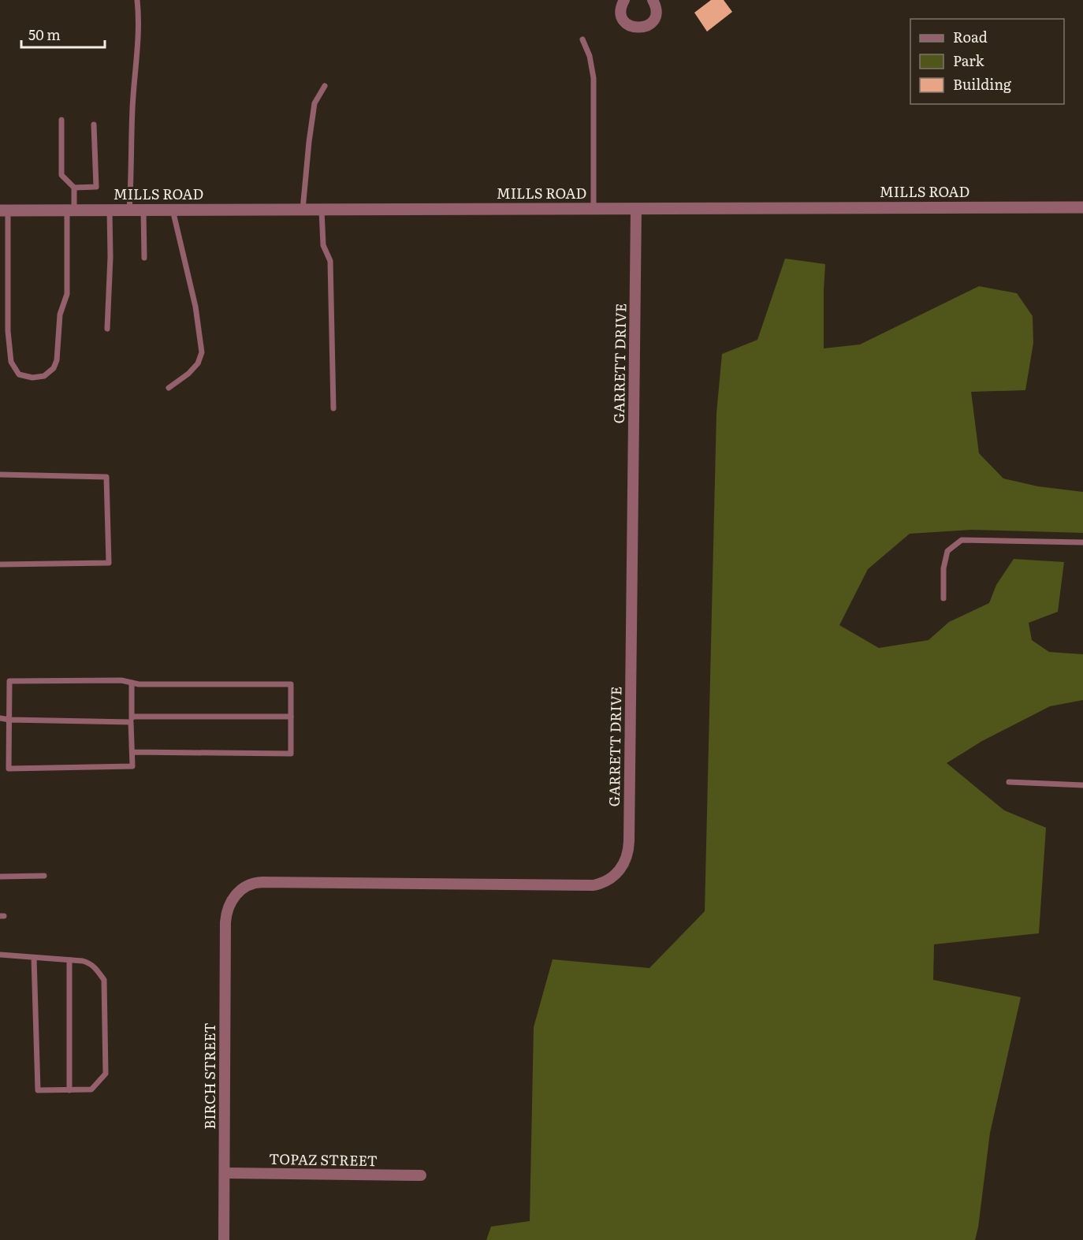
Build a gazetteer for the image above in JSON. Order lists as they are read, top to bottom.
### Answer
{
  "streets": {
    "street": [
      "MILLS ROAD",
      "GARRETT DRIVE",
      "BIRCH STREET",
      "TOPAZ STREET"
    ]
  },
  "crossings": [
    ["MILLS ROAD", "GARRETT DRIVE"],
    ["GARRETT DRIVE", "BIRCH STREET"],
    ["BIRCH STREET", "TOPAZ STREET"]
  ],
  "legend": ["Road", "Park", "Building"],
  "scale_bar": "50 m"
}
